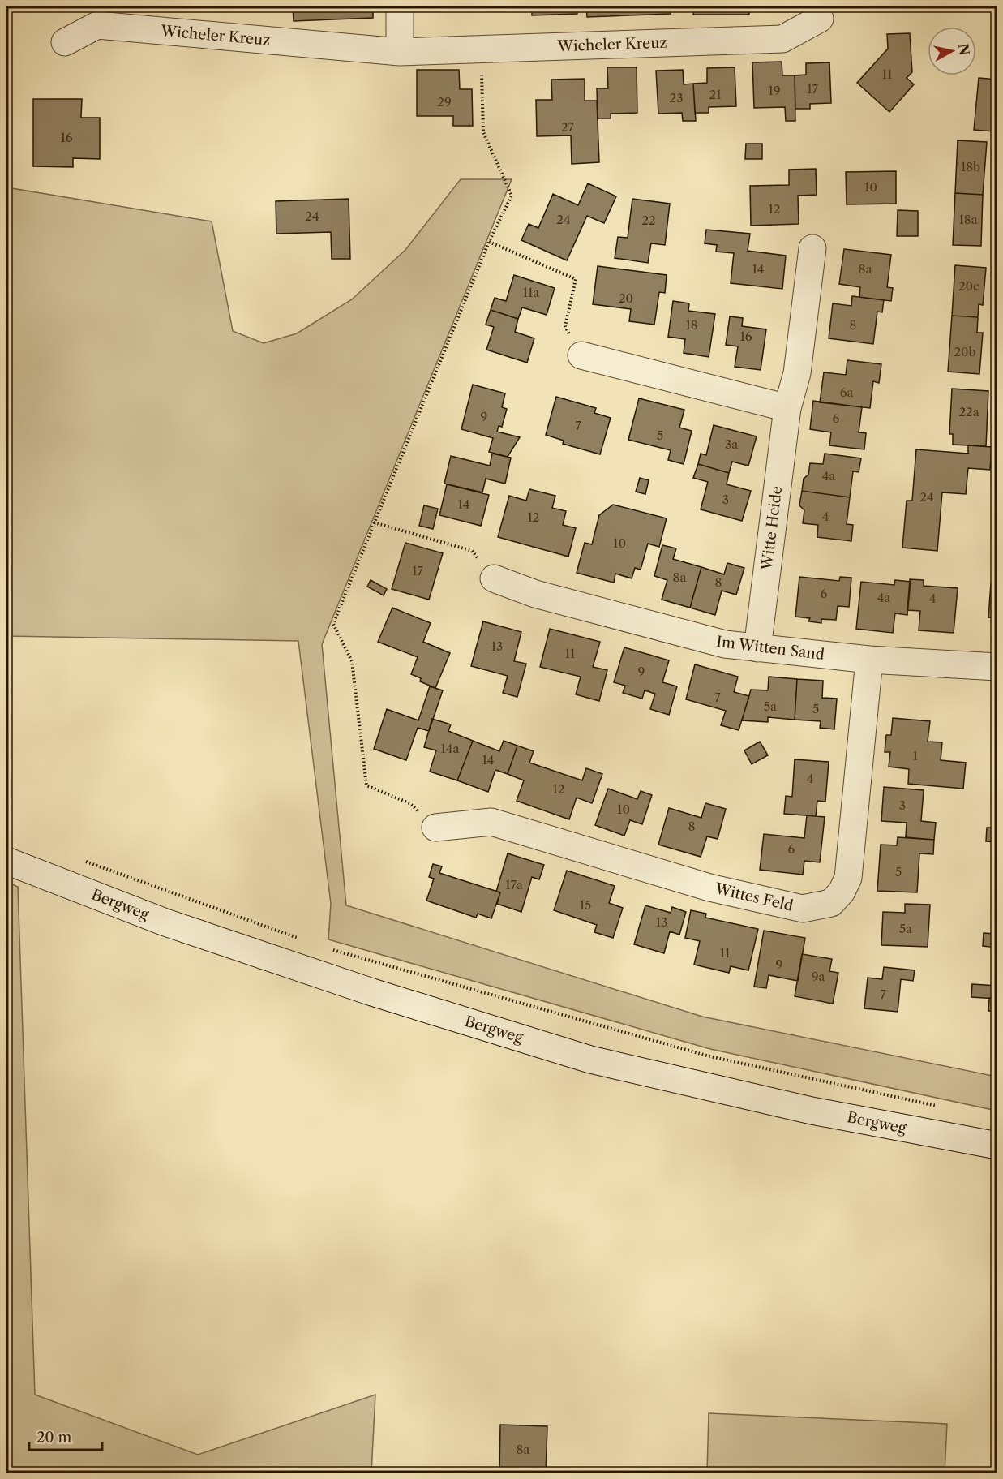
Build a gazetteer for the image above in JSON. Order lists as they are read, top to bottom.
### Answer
{
  "streets": {
    "street": [
      "Wicheler Kreuz",
      "Witte Heide",
      "Im Witten Sand",
      "Wittes Feld",
      "Bergweg"
    ]
  },
  "crossings": [
    ["Witte Heide", "Im Witten Sand"],
    ["Im Witten Sand", "Wittes Feld"]
  ],
  "house_numbers": [
    "11",
    "17",
    "19",
    "21",
    "23",
    "29",
    "27",
    "16",
    "18b",
    "10",
    "12",
    "24",
    "24",
    "18a",
    "22",
    "14",
    "8a",
    "20c",
    "11a",
    "20",
    "18",
    "8",
    "16",
    "20b",
    "6a",
    "22a",
    "9",
    "6",
    "7",
    "5",
    "3a",
    "4a",
    "24",
    "3",
    "14",
    "4",
    "12",
    "10",
    "17",
    "8a",
    "8",
    "6",
    "4a",
    "4",
    "13",
    "11",
    "9",
    "7",
    "5a",
    "5",
    "14a",
    "1",
    "14",
    "4",
    "12",
    "3",
    "10",
    "8",
    "6",
    "5",
    "17a",
    "15",
    "13",
    "5a",
    "11",
    "9",
    "9a",
    "7",
    "8a"
  ],
  "scale_bar": "20 m",
  "north": "right"
}
